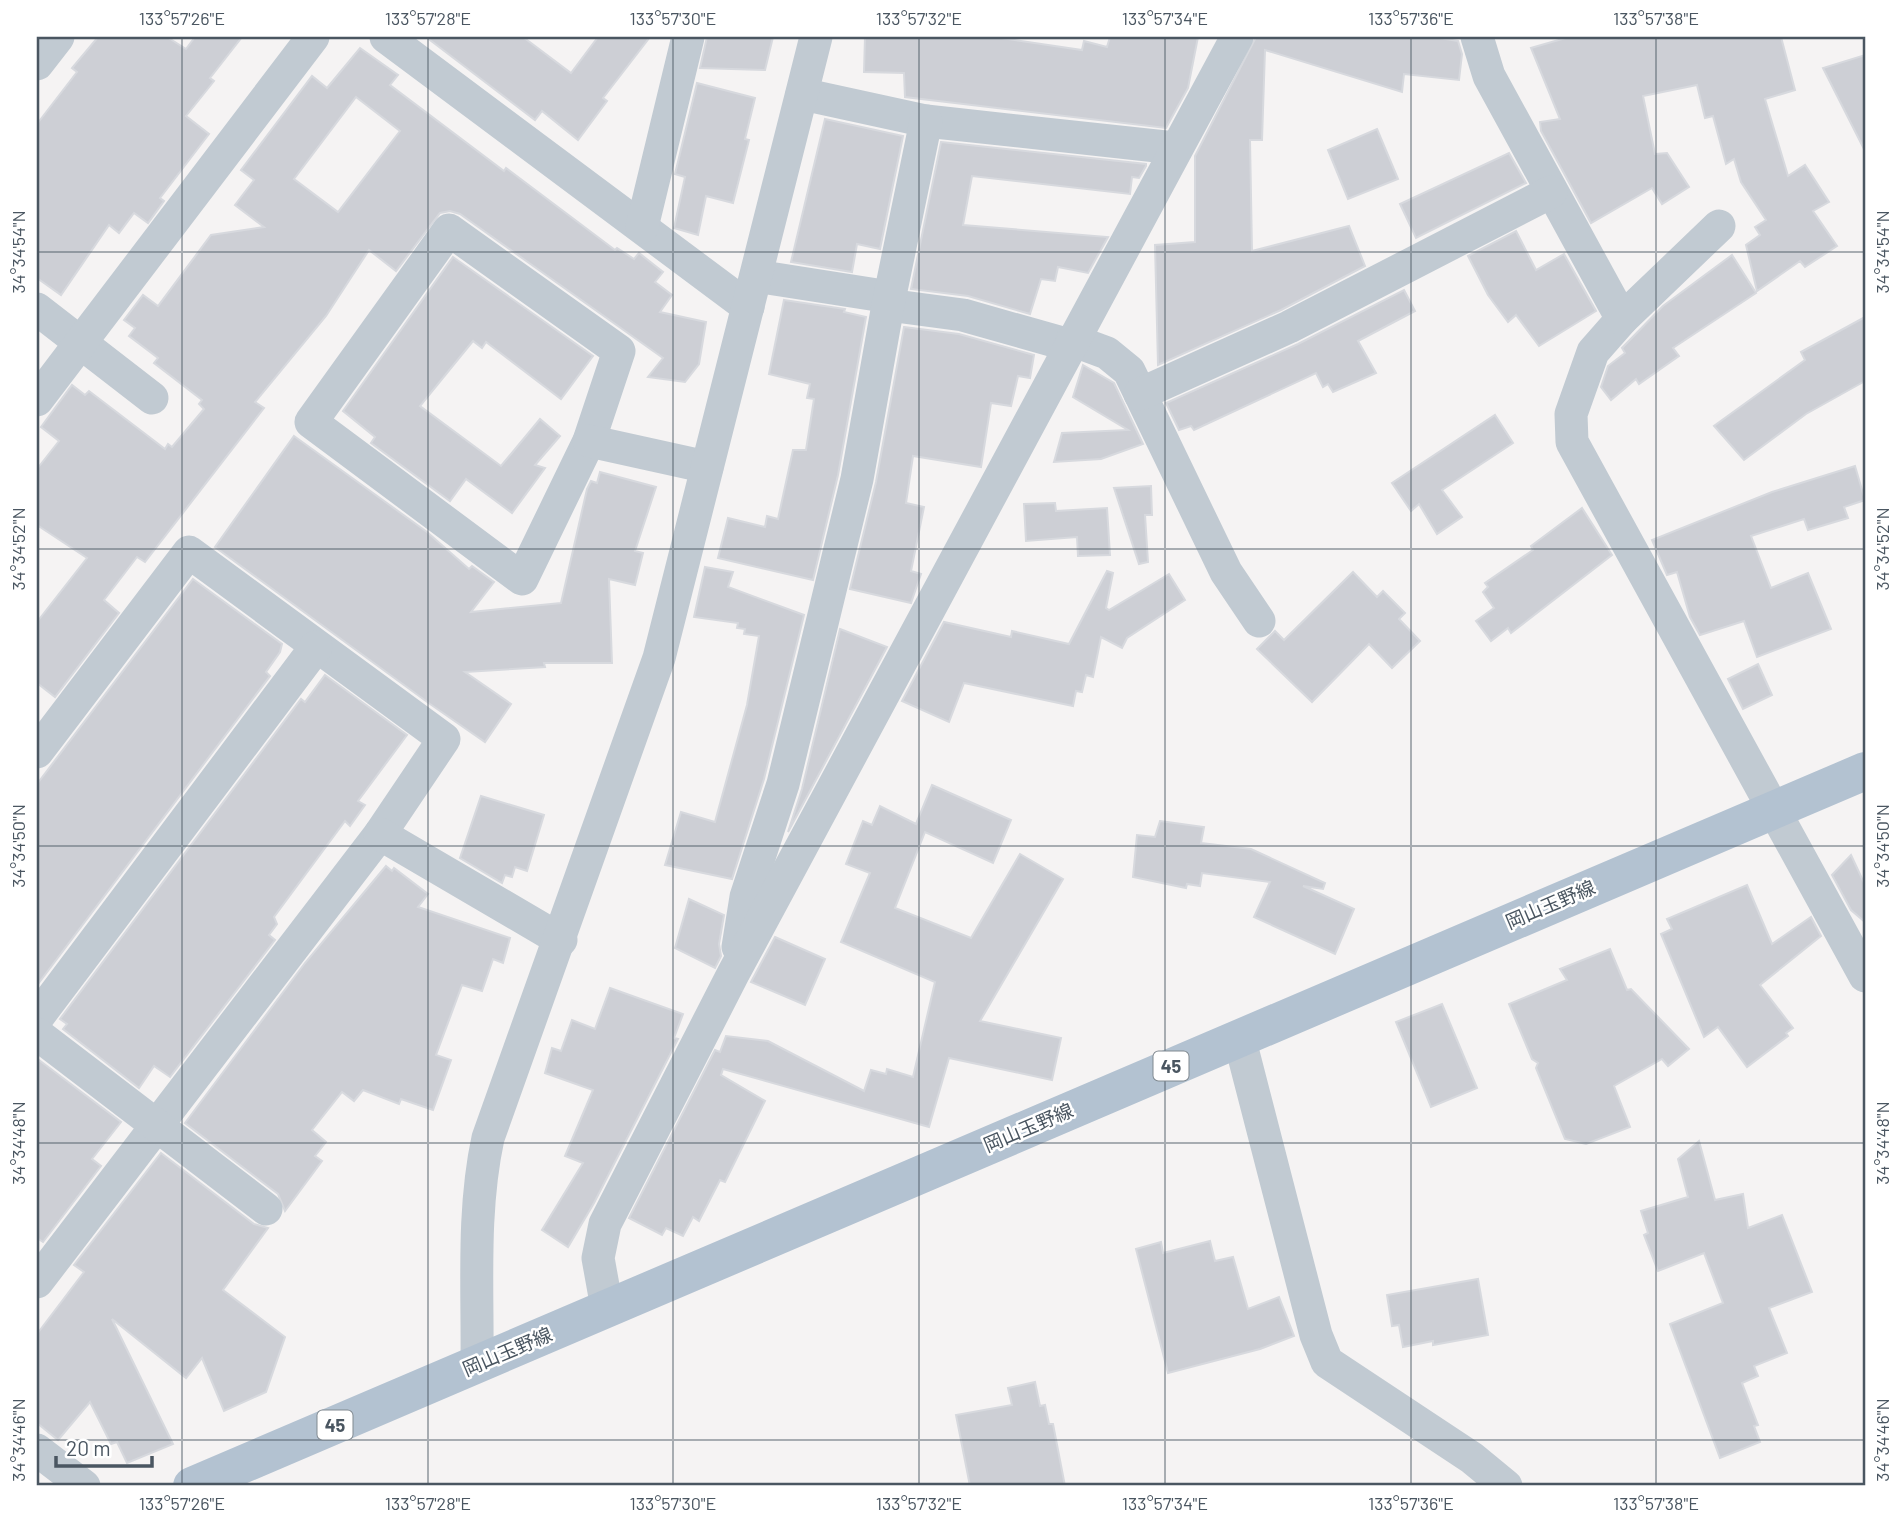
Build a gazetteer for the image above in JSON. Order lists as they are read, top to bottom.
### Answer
{
  "streets": {
    "main road": ["岡山玉野線", "45"]
  },
  "scale_bar": "20 m",
  "coordinates": [
    "133°57'26\"E",
    "133°57'28\"E",
    "133°57'30\"E",
    "133°57'32\"E",
    "133°57'34\"E",
    "133°57'36\"E",
    "133°57'38\"E",
    "34°34'54\"N",
    "34°34'52\"N",
    "34°34'50\"N",
    "34°34'48\"N",
    "34°34'46\"N"
  ]
}
